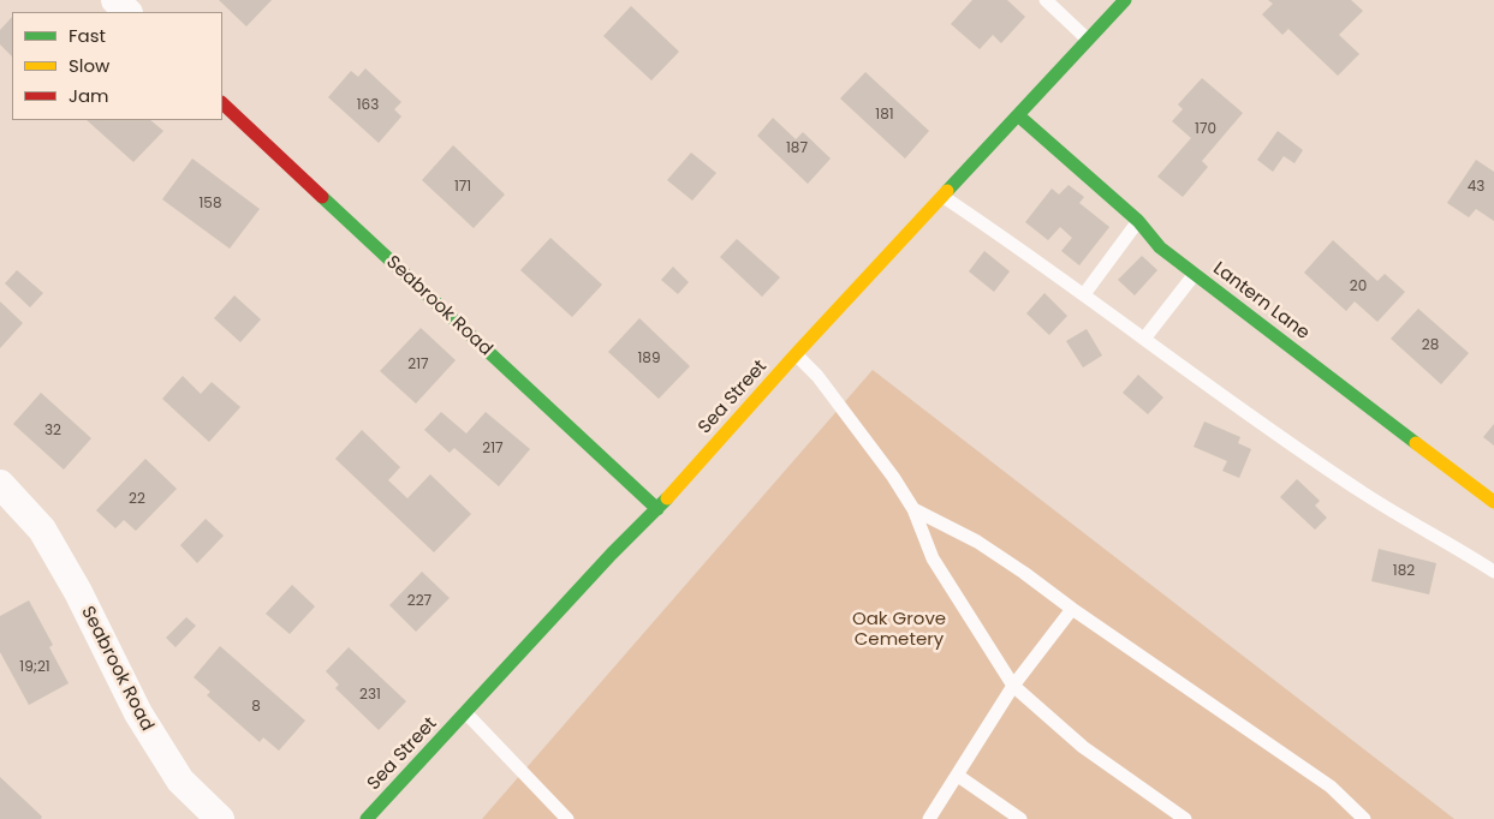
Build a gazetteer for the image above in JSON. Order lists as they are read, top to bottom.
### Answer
{
  "streets": {
    "street": ["Lantern Lane", "Seabrook Road", "Sea Street"]
  },
  "crossings": [
    ["Lantern Lane", "Sea Street"],
    ["Seabrook Road", "Sea Street"]
  ],
  "parks": ["Oak Grove Cemetery"],
  "house_numbers": [
    "163",
    "181",
    "170",
    "187",
    "171",
    "43",
    "158",
    "20",
    "28",
    "189",
    "217",
    "32",
    "217",
    "22",
    "182",
    "227",
    "19;21",
    "231",
    "8"
  ],
  "legend": ["Fast", "Slow", "Jam"]
}
